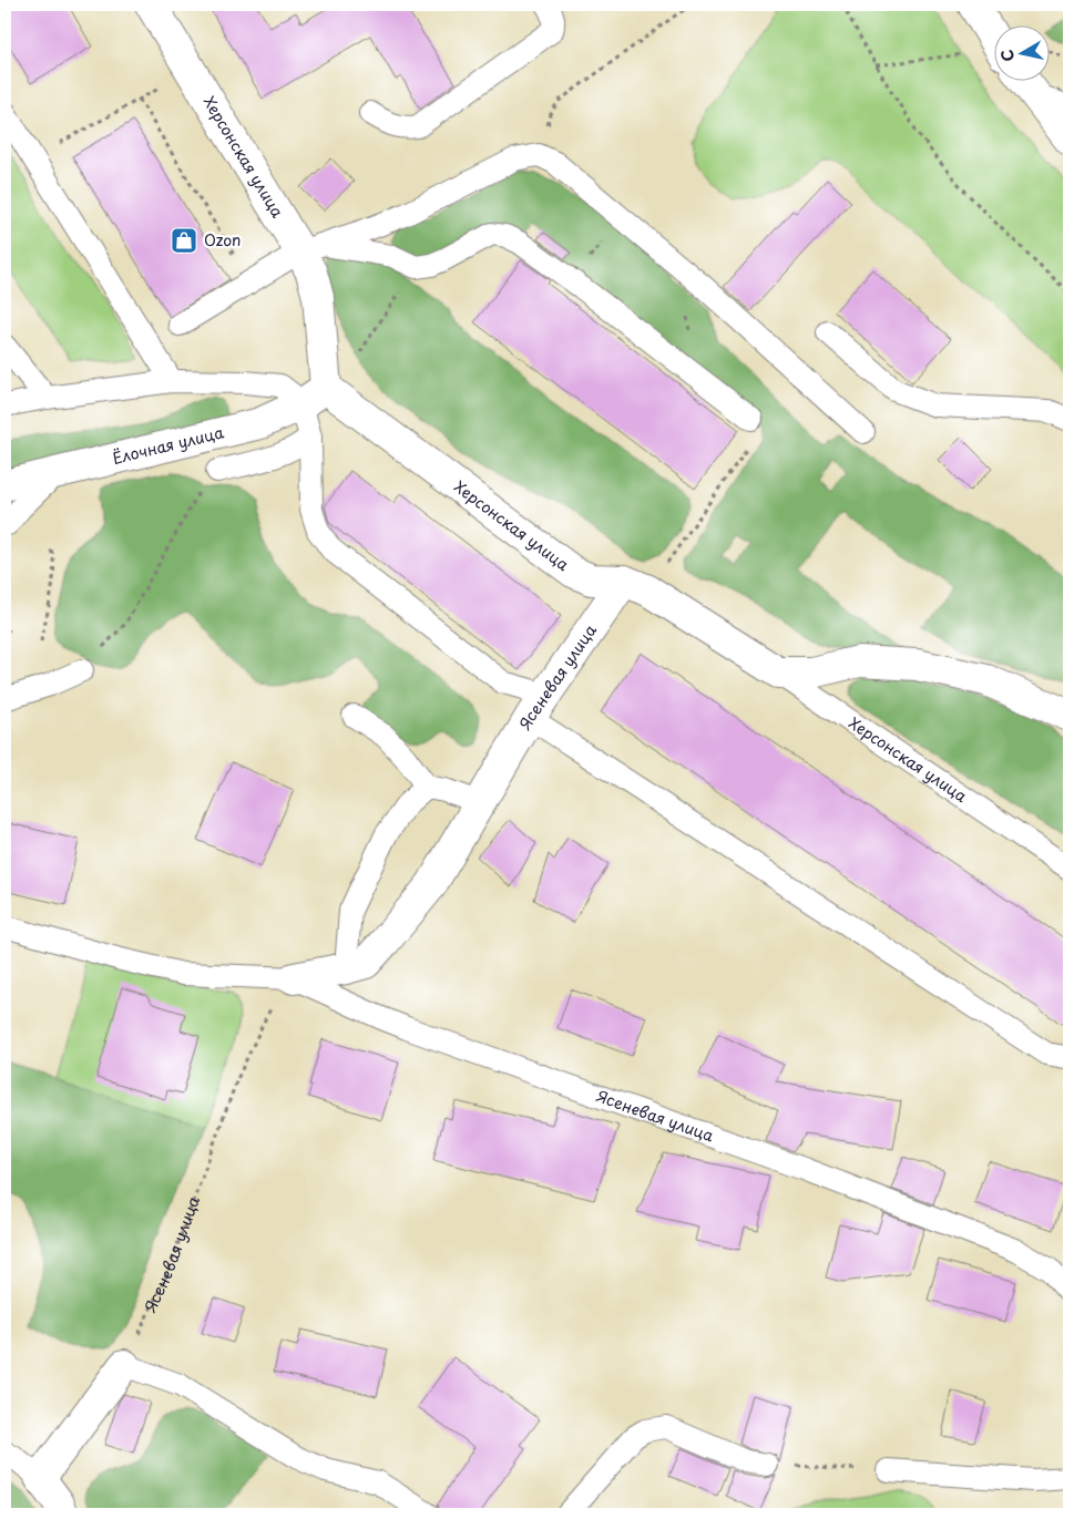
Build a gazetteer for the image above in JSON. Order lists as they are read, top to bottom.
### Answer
{
  "streets": {
    "street": ["Херсонская улица", "Ёлочная улица", "Ясеневая улица"]
  },
  "crossings": [
    ["Херсонская улица", "Ёлочная улица"],
    ["Херсонская улица", "Ясеневая улица"]
  ],
  "places": {
    "shop": ["Ozon"]
  },
  "north": "left"
}
